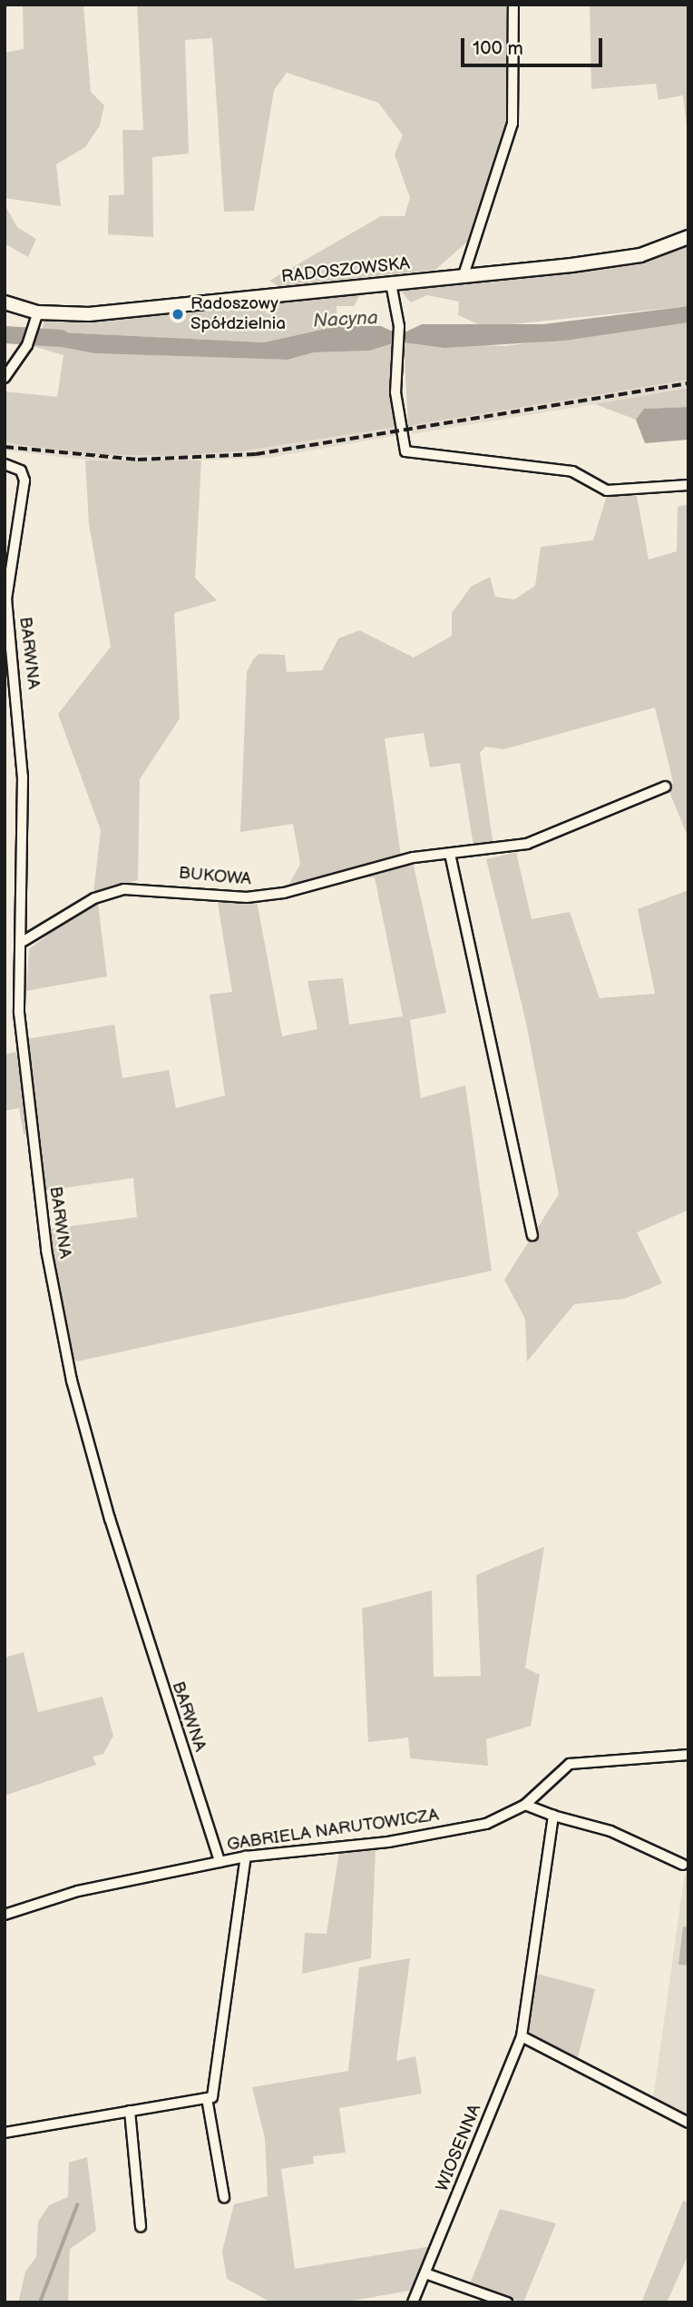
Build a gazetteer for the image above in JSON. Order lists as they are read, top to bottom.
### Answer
{
  "streets": {
    "street": [
      "RADOSZOWSKA",
      "BARWNA",
      "BUKOWA",
      "GABRIELA NARUTOWICZA",
      "WIOSENNA"
    ]
  },
  "crossings": [
    ["BARWNA", "BUKOWA"],
    ["BARWNA", "GABRIELA NARUTOWICZA"]
  ],
  "water": ["Nacyna"],
  "places": ["Radoszowy Spółdzielnia"],
  "scale_bar": "100 m"
}
